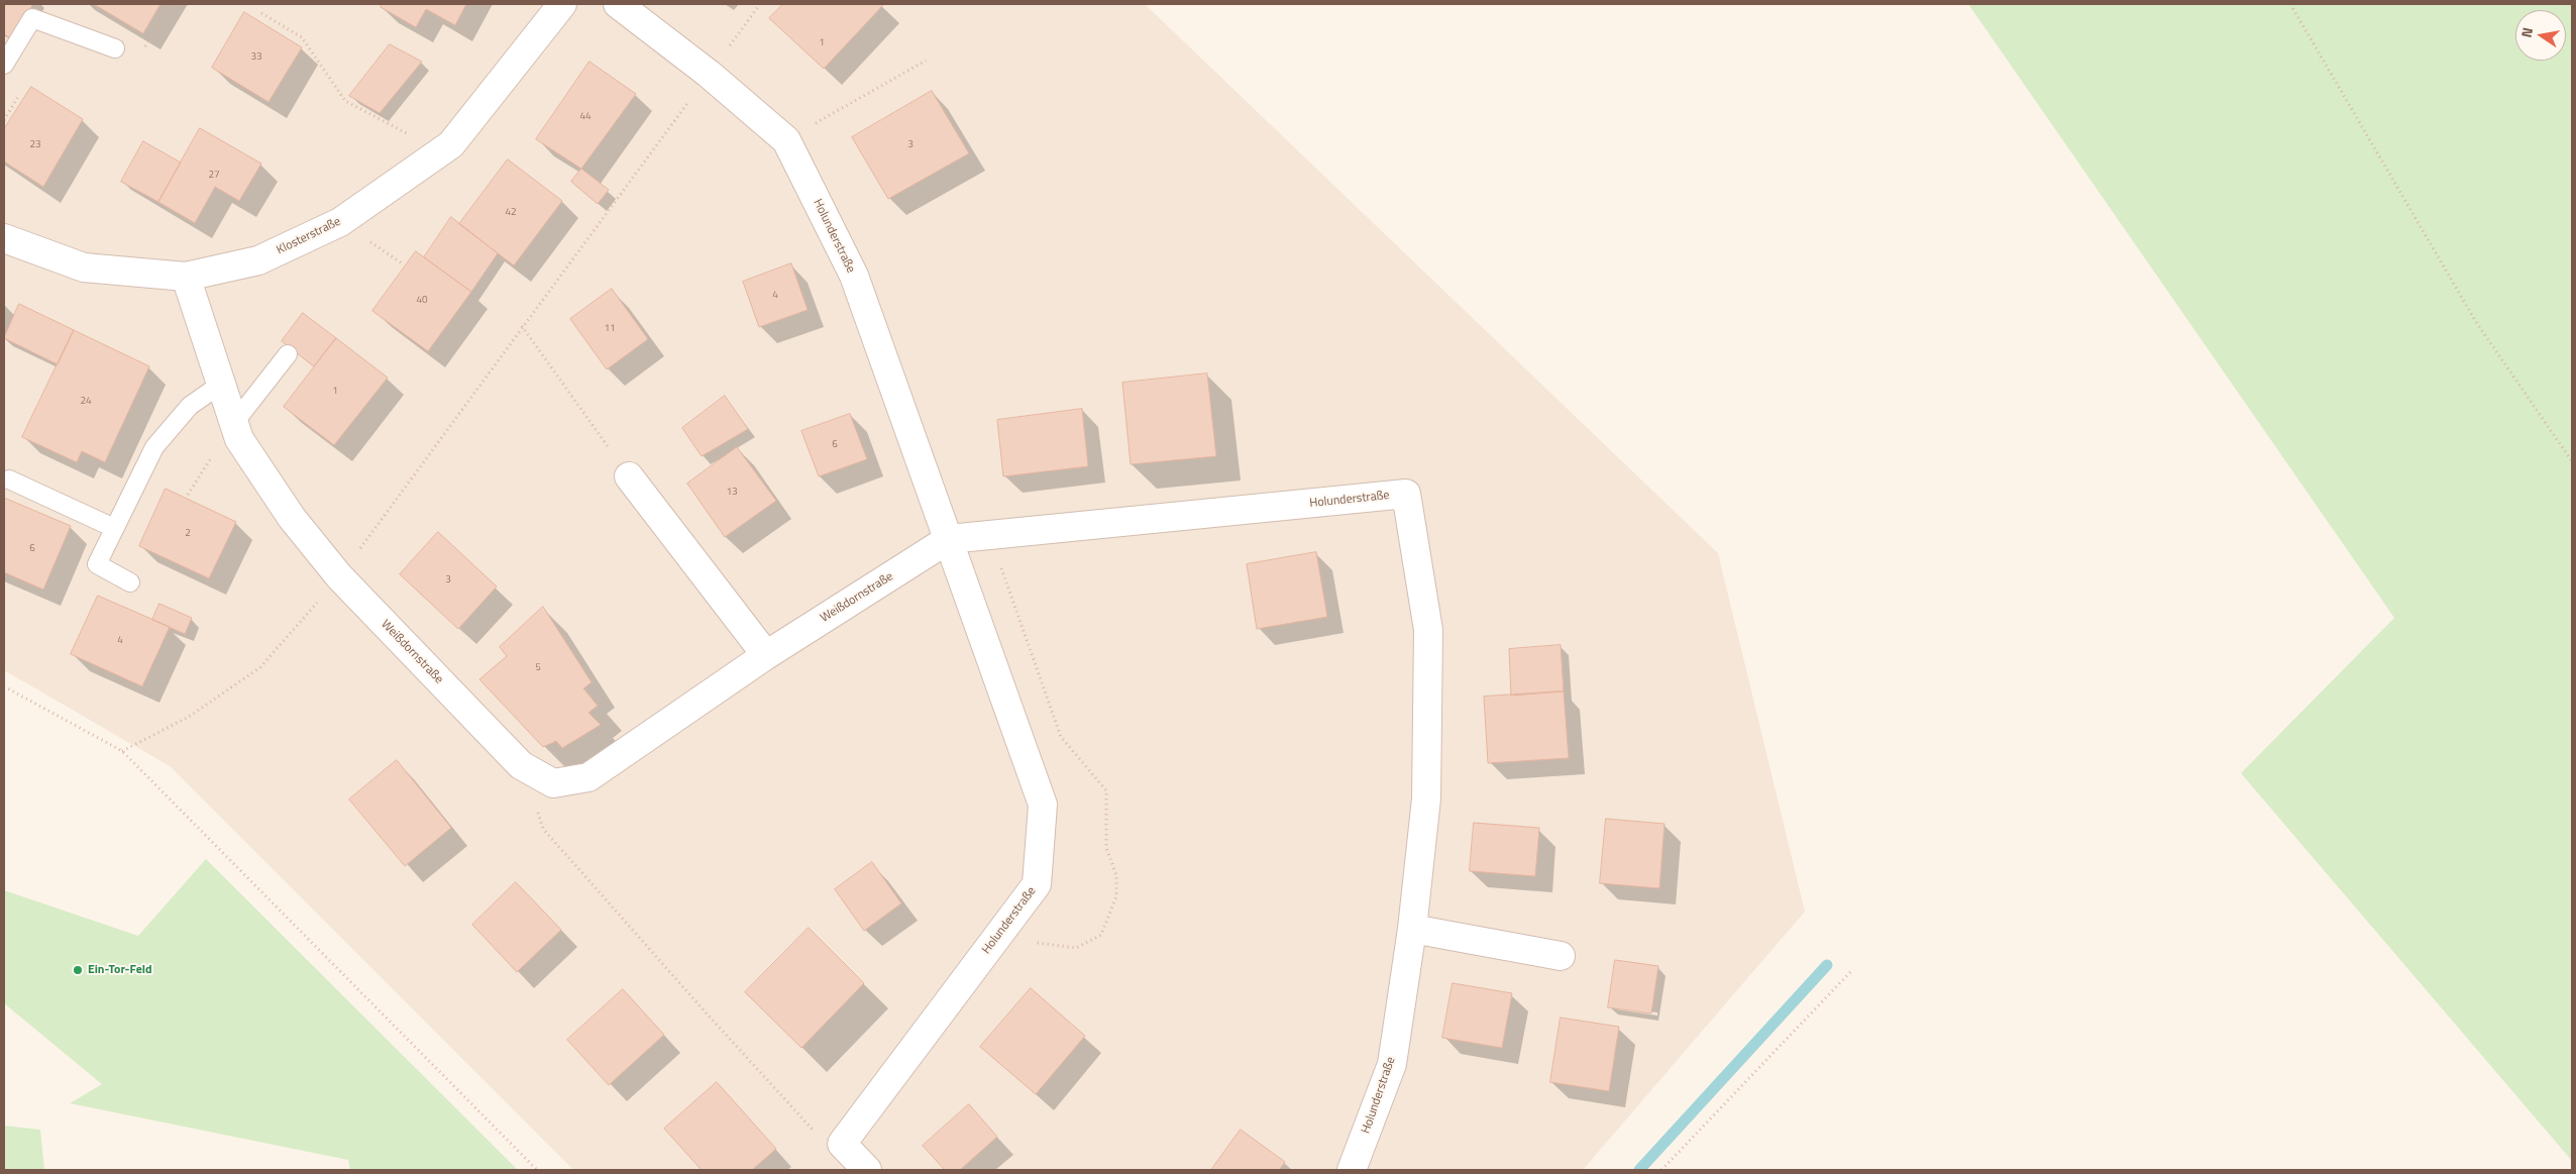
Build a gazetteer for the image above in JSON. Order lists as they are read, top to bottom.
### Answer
{
  "streets": {
    "street": ["Klosterstraße", "Holunderstraße", "Weißdornstraße"]
  },
  "crossings": [
    ["Klosterstraße", "Weißdornstraße"],
    ["Holunderstraße", "Weißdornstraße"]
  ],
  "places": ["Ein-Tor-Feld"],
  "house_numbers": [
    "1",
    "33",
    "44",
    "23",
    "3",
    "27",
    "42",
    "4",
    "40",
    "11",
    "1",
    "24",
    "6",
    "13",
    "2",
    "6",
    "3",
    "4",
    "5"
  ],
  "north": "left"
}
